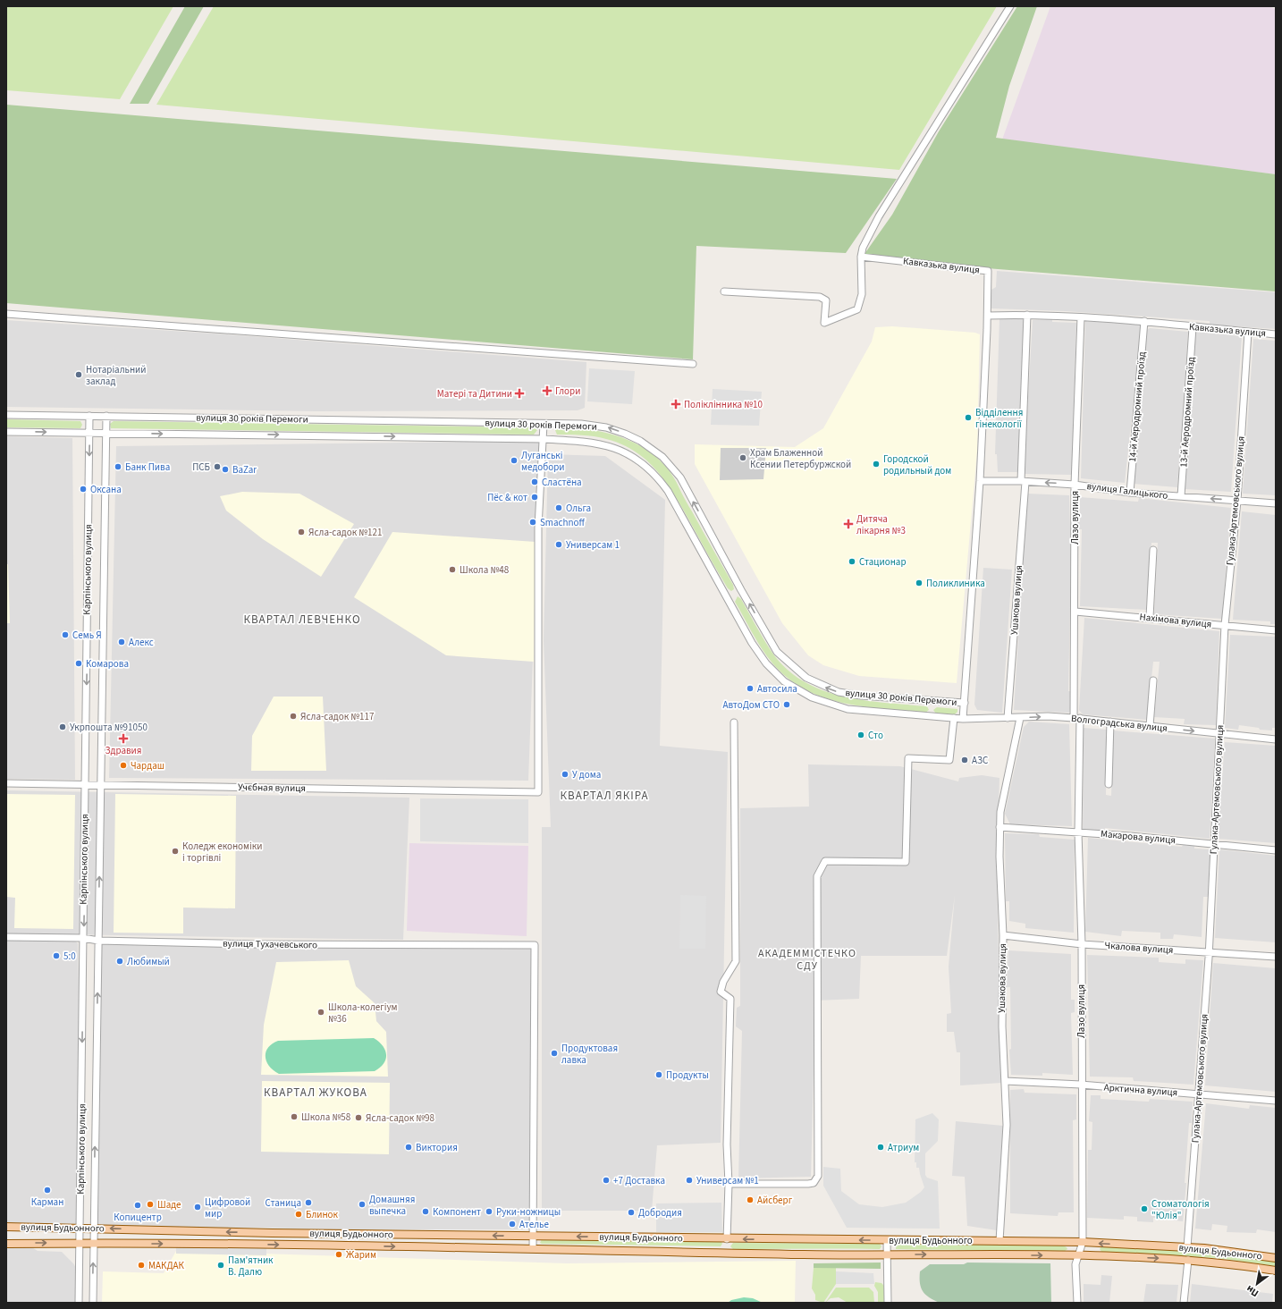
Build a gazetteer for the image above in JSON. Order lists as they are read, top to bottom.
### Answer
{
  "streets": {
    "main road": ["вулиця Будьонного"],
    "street": [
      "Кавказька вулиця",
      "14-й Аеродромний проїзд",
      "13-й Аеродромний проїзд",
      "вулиця 30 років Перемоги",
      "вулиця Галицького",
      "Гулака-Артемовського вулиця",
      "Лазо вулиця",
      "Карпінського вулиця",
      "Ушакова вулиця",
      "Нахімова вулиця",
      "Волгоградська вулиця",
      "Учєбная вулиця",
      "Макарова вулиця",
      "вулиця Тухачевського",
      "Чкалова вулиця",
      "Арктична вулиця"
    ]
  },
  "crossings": [
    ["Кавказька вулиця", "14-й Аеродромний проїзд"],
    ["Кавказька вулиця", "13-й Аеродромний проїзд"],
    ["Кавказька вулиця", "Гулака-Артемовського вулиця"],
    ["Кавказька вулиця", "Лазо вулиця"],
    ["Кавказька вулиця", "Ушакова вулиця"],
    ["14-й Аеродромний проїзд", "вулиця Галицького"],
    ["13-й Аеродромний проїзд", "вулиця Галицького"],
    ["вулиця 30 років Перемоги", "Карпінського вулиця"],
    ["вулиця 30 років Перемоги", "Волгоградська вулиця"],
    ["вулиця 30 років Перемоги", "Учєбная вулиця"],
    ["вулиця Галицького", "Гулака-Артемовського вулиця"],
    ["вулиця Галицького", "Лазо вулиця"],
    ["вулиця Галицького", "Ушакова вулиця"],
    ["Гулака-Артемовського вулиця", "Нахімова вулиця"],
    ["Гулака-Артемовського вулиця", "Волгоградська вулиця"],
    ["Гулака-Артемовського вулиця", "Макарова вулиця"],
    ["Гулака-Артемовського вулиця", "Чкалова вулиця"],
    ["Гулака-Артемовського вулиця", "Арктична вулиця"],
    ["Гулака-Артемовського вулиця", "вулиця Будьонного"],
    ["Лазо вулиця", "Нахімова вулиця"],
    ["Лазо вулиця", "Волгоградська вулиця"],
    ["Лазо вулиця", "Макарова вулиця"],
    ["Лазо вулиця", "Чкалова вулиця"],
    ["Лазо вулиця", "Арктична вулиця"],
    ["Лазо вулиця", "вулиця Будьонного"],
    ["Карпінського вулиця", "Учєбная вулиця"],
    ["Карпінського вулиця", "вулиця Тухачевського"],
    ["Карпінського вулиця", "вулиця Будьонного"],
    ["Ушакова вулиця", "Волгоградська вулиця"],
    ["Ушакова вулиця", "Макарова вулиця"],
    ["Ушакова вулиця", "Чкалова вулиця"],
    ["Ушакова вулиця", "Арктична вулиця"],
    ["Ушакова вулиця", "вулиця Будьонного"],
    ["вулиця Тухачевського", "вулиця Будьонного"]
  ],
  "one_way": ["вулиця Галицького", "Волгоградська вулиця"],
  "districts": [
    "КВАРТАЛ ЛЕВЧЕНКО",
    "КВАРТАЛ ЯКІРА",
    "АКАДЕММІСТЕЧКО СДУ",
    "КВАРТАЛ ЖУКОВА"
  ],
  "places": {
    "other": [
      "Нотаріальний заклад",
      "Відділення гінекології",
      "Храм Блаженной Ксении Петербуржской",
      "Луганські медобори",
      "Городской родильный дом",
      "Банк Пива",
      "ПСБ",
      "BaZar",
      "Сластёна",
      "Оксана",
      "Пёс & кот",
      "Ольга",
      "Smachnoff",
      "Ясла-садок №121",
      "Универсам 1",
      "Стационар",
      "Школа №48",
      "Поликлиника",
      "Семь Я",
      "Алекс",
      "Комарова",
      "Автосила",
      "АвтоДом СТО",
      "Ясла-садок №117",
      "Укрпошта №91050",
      "Сто",
      "АЗС",
      "Чардаш",
      "У дома",
      "Коледж економіки і торгівлі",
      "5:0",
      "Любимый",
      "Школа-колегіум №36",
      "Продуктовая лавка",
      "Продукты",
      "Школа №58",
      "Ясла-садок №98",
      "Виктория",
      "Атриум",
      "+7 Доставка",
      "Универсам №1",
      "Карман",
      "Айсберг",
      "Станица",
      "Шаде",
      "Домашняя выпечка",
      "Копицентр",
      "Цифровой мир",
      "Стоматологія \"Юлія\"",
      "Компонент",
      "Руки-ножницы",
      "Добродия",
      "Блинок",
      "Ателье",
      "Жарим",
      "МАКДАК",
      "Пам'ятник В. Далю"
    ],
    "health": [
      "Глори",
      "Матері та Дитини",
      "Поліклінника №10",
      "Дитяча лікарня №3",
      "Здравия"
    ]
  },
  "north": "bottom left"
}
